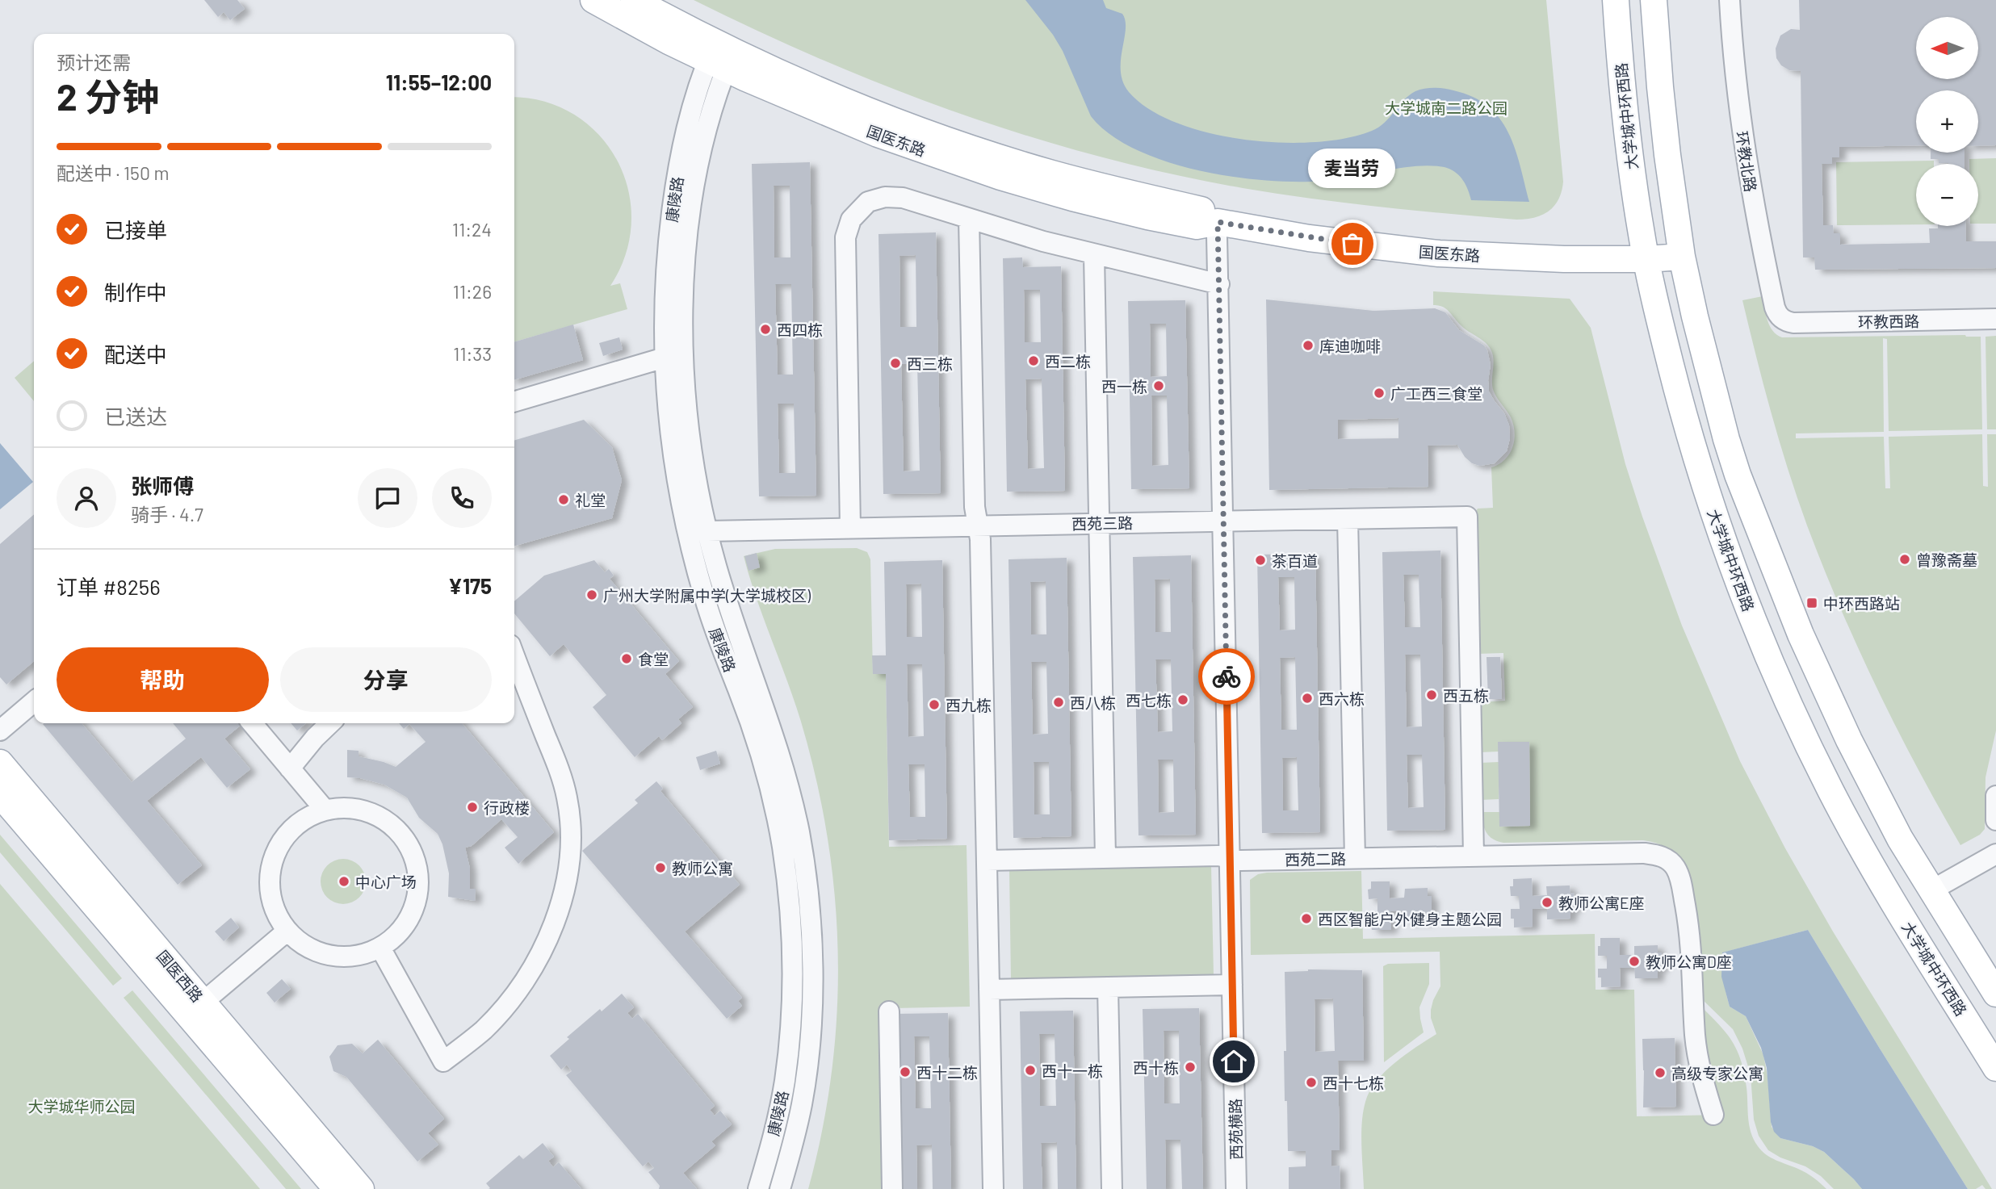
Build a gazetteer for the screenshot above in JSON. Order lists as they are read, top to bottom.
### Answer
{
  "streets": {
    "main road": ["大学城中环西路", "国医东路", "国医西路"],
    "street": [
      "环教北路",
      "康陵路",
      "环教西路",
      "西苑三路",
      "西苑二路",
      "西苑横路"
    ]
  },
  "crossings": [
    ["大学城中环西路", "国医东路"],
    ["国医东路", "康陵路"],
    ["国医东路", "西苑横路"],
    ["环教北路", "环教西路"],
    ["康陵路", "西苑三路"],
    ["西苑三路", "西苑二路"],
    ["西苑三路", "西苑横路"],
    ["西苑二路", "西苑横路"]
  ],
  "parks": ["大学城南二路公园", "大学城华师公园"],
  "places": {
    "other": [
      "麦当劳",
      "西四栋",
      "库迪咖啡",
      "西二栋",
      "西三栋",
      "西一栋",
      "广工西三食堂",
      "礼堂",
      "曾豫斋墓",
      "茶百道",
      "广州大学附属中学(大学城校区)",
      "食堂",
      "西五栋",
      "西六栋",
      "西七栋",
      "西八栋",
      "西九栋",
      "行政楼",
      "教师公寓",
      "中心广场",
      "教师公寓E座",
      "西区智能户外健身主题公园",
      "教师公寓D座",
      "西十栋",
      "西十一栋",
      "西十二栋",
      "高级专家公寓",
      "西十七栋"
    ],
    "transit": ["中环西路站"]
  },
  "north": "left",
  "page": {
    "map_buttons": ["+", "−"],
    "heading": ["2 分钟", "预计还需", "11:55–12:00"],
    "panel": [
      "张师傅",
      "骑手 · 4.7",
      "订单 #8256",
      "¥175"
    ],
    "bar": "配送中 · 150 m",
    "bubble": "麦当劳",
    "list": [
      ["已接单", "11:24"],
      ["制作中", "11:26"],
      ["配送中", "11:33"],
      "已送达"
    ],
    "buttons": ["帮助", "分享"]
  }
}
